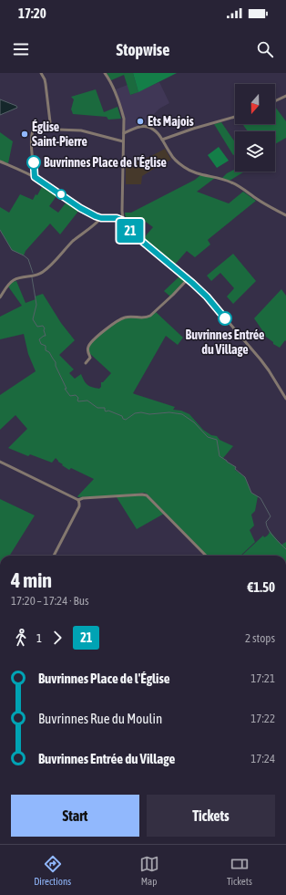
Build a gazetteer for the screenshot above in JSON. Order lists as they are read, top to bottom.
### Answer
{
  "places": [
    "Ets Majois",
    "Église Saint-Pierre",
    "Buvrinnes Place de l'Église",
    "Buvrinnes Entrée du Village"
  ],
  "lines": ["bus line 21"],
  "north": "bottom",
  "page": {
    "status": "17:20",
    "header": "Stopwise",
    "on_map": "21",
    "heading": ["4 min", "17:20 – 17:24 · Bus", "€1.50"],
    "legs": ["1", "21", "2 stops"],
    "list": [
      {
        "name": "Buvrinnes Place de l'Église",
        "value": "17:21"
      },
      {
        "name": "Buvrinnes Rue du Moulin",
        "value": "17:22"
      },
      {
        "name": "Buvrinnes Entrée du Village",
        "value": "17:24"
      }
    ],
    "buttons": ["Start", "Tickets"],
    "tabs": ["Directions", "Map", "Tickets"]
  }
}
